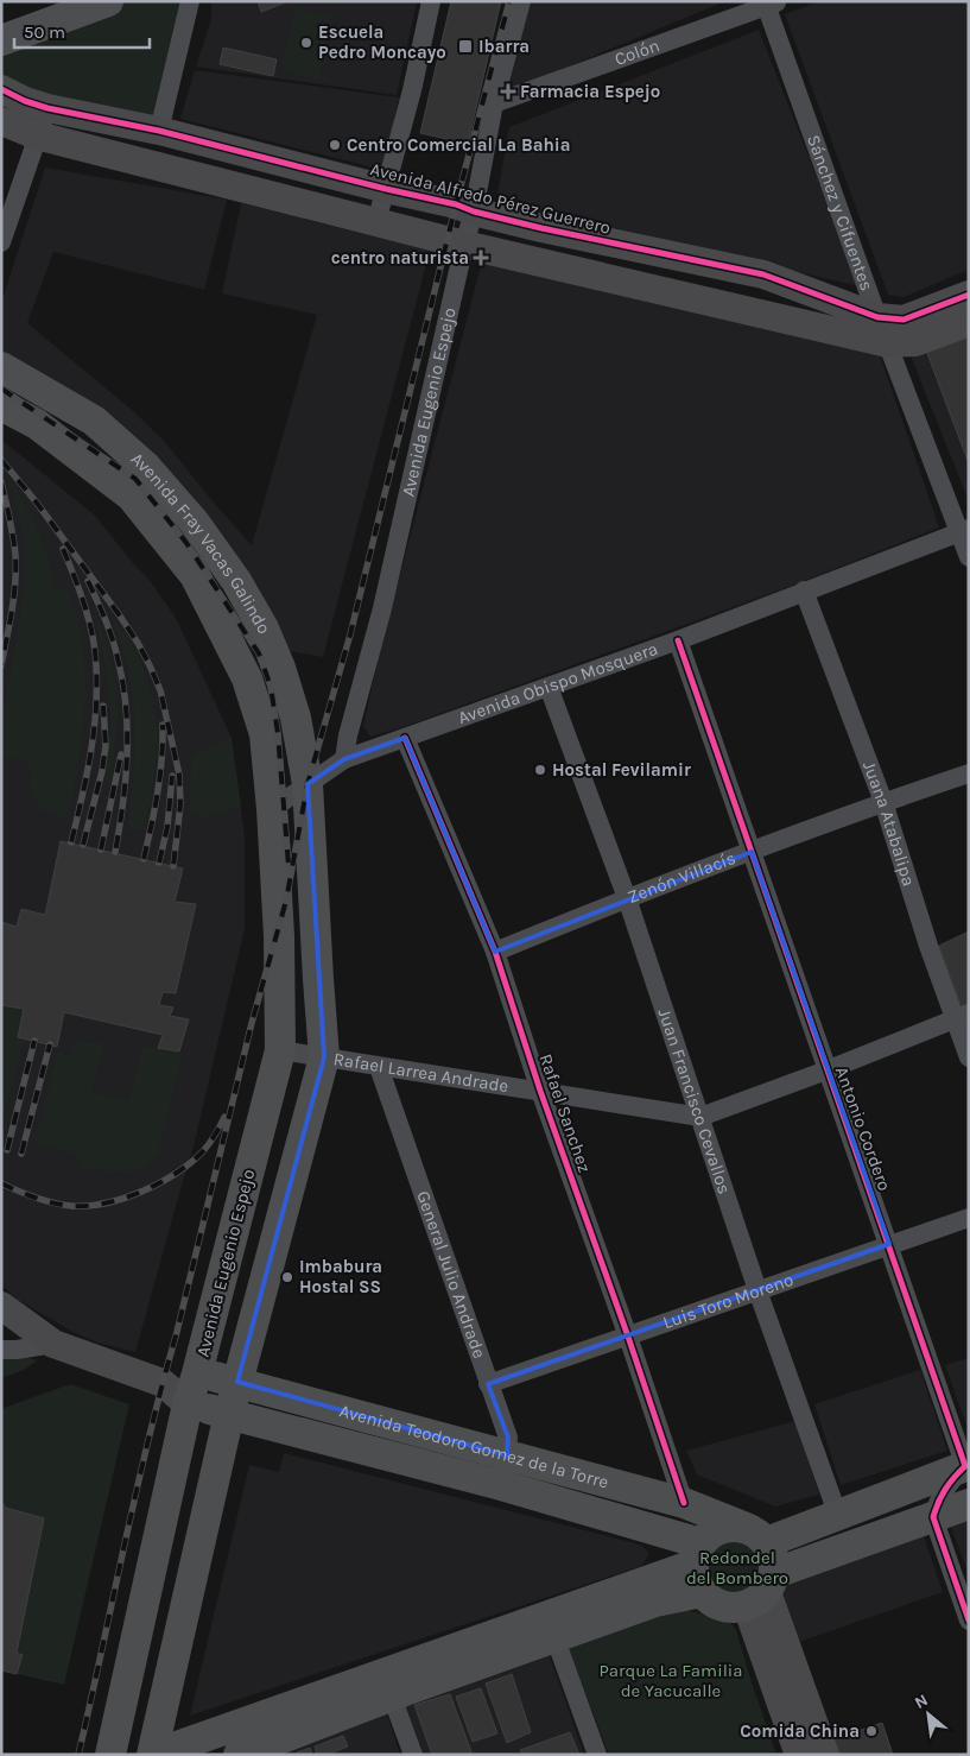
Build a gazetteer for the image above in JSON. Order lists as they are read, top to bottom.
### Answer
{
  "streets": {
    "main road": ["Avenida Eugenio Espejo", "Avenida Fray Vacas Galindo", "Avenida Teodoro Gomez de la Torre"],
    "street": [
      "Colón",
      "Avenida Alfredo Pérez Guerrero",
      "Sánchez y Cifuentes",
      "Avenida Obispo Mosquera",
      "Juana Atabalipa",
      "Zenón Villacís",
      "Rafael Larrea Andrade",
      "Juan Francisco Cevallos",
      "Rafael Sanchez",
      "Antonio Cordero",
      "General Julio Andrade",
      "Luis Toro Moreno"
    ]
  },
  "crossings": [
    ["Colón", "Sánchez y Cifuentes"],
    ["Colón", "Avenida Eugenio Espejo"],
    ["Avenida Alfredo Pérez Guerrero", "Sánchez y Cifuentes"],
    ["Avenida Alfredo Pérez Guerrero", "Avenida Eugenio Espejo"],
    ["Sánchez y Cifuentes", "Avenida Obispo Mosquera"],
    ["Avenida Eugenio Espejo", "Avenida Fray Vacas Galindo"],
    ["Avenida Eugenio Espejo", "Avenida Obispo Mosquera"],
    ["Avenida Eugenio Espejo", "Rafael Larrea Andrade"],
    ["Avenida Eugenio Espejo", "Avenida Teodoro Gomez de la Torre"],
    ["Avenida Obispo Mosquera", "Juana Atabalipa"],
    ["Avenida Obispo Mosquera", "Juan Francisco Cevallos"],
    ["Avenida Obispo Mosquera", "Rafael Sanchez"],
    ["Avenida Obispo Mosquera", "Antonio Cordero"],
    ["Juana Atabalipa", "Zenón Villacís"],
    ["Juana Atabalipa", "Rafael Larrea Andrade"],
    ["Zenón Villacís", "Juan Francisco Cevallos"],
    ["Zenón Villacís", "Rafael Sanchez"],
    ["Zenón Villacís", "Antonio Cordero"],
    ["Rafael Larrea Andrade", "Juan Francisco Cevallos"],
    ["Rafael Larrea Andrade", "Rafael Sanchez"],
    ["Rafael Larrea Andrade", "Antonio Cordero"],
    ["Rafael Larrea Andrade", "General Julio Andrade"],
    ["Juan Francisco Cevallos", "Luis Toro Moreno"],
    ["Rafael Sanchez", "Luis Toro Moreno"],
    ["Rafael Sanchez", "Avenida Teodoro Gomez de la Torre"],
    ["Antonio Cordero", "Luis Toro Moreno"],
    ["General Julio Andrade", "Luis Toro Moreno"],
    ["General Julio Andrade", "Avenida Teodoro Gomez de la Torre"]
  ],
  "parks": ["Redondel del Bombero", "Parque La Familia de Yacucalle"],
  "places": {
    "other": [
      "Escuela Pedro Moncayo",
      "Centro Comercial La Bahia",
      "Hostal Fevilamir",
      "Imbabura Hostal SS",
      "Comida China"
    ],
    "transit": ["Ibarra"],
    "health": ["Farmacia Espejo", "centro naturista"]
  },
  "scale_bar": "50 m",
  "north": "top left"
}
